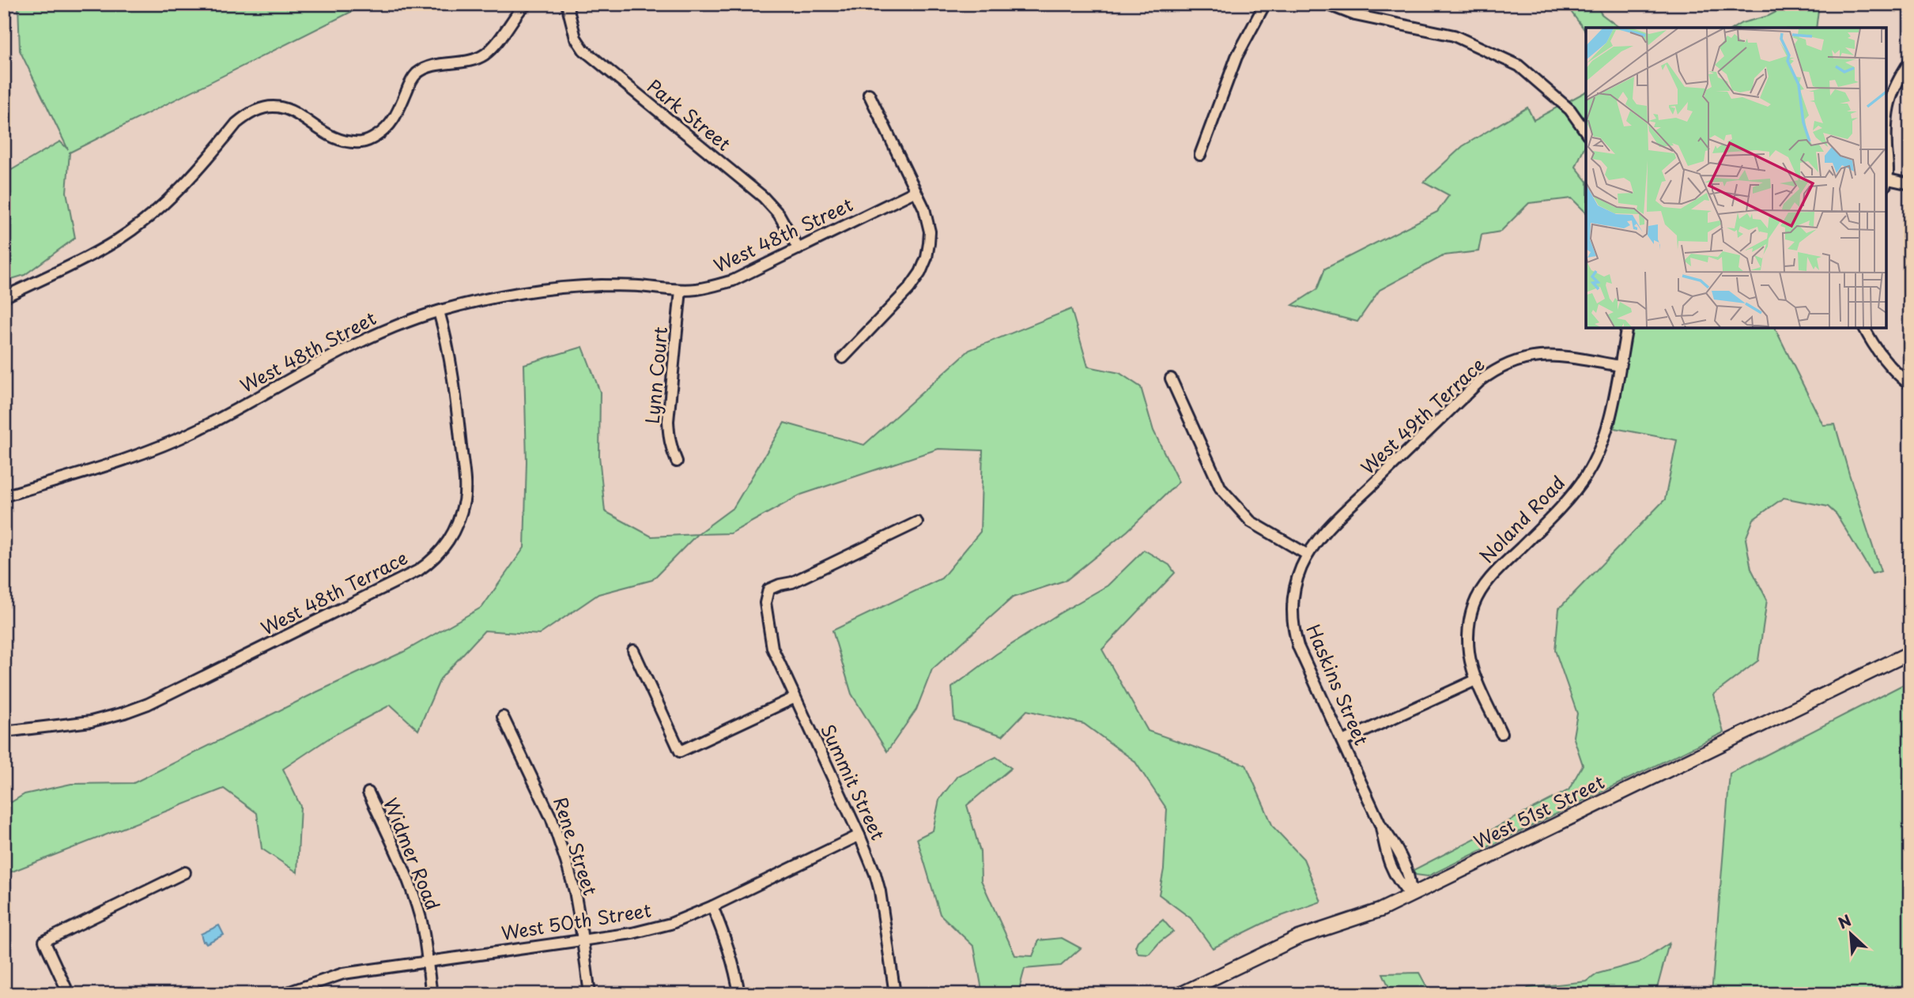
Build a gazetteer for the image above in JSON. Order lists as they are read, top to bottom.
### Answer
{
  "streets": {
    "street": [
      "Park Street",
      "West 48th Street",
      "Lynn Court",
      "West 49th Terrace",
      "Noland Road",
      "West 48th Terrace",
      "Haskins Street",
      "Summit Street",
      "West 51st Street",
      "Rene Street",
      "Widmer Road",
      "West 50th Street"
    ]
  },
  "crossings": [
    ["Park Street", "West 48th Street"],
    ["West 48th Street", "Lynn Court"],
    ["West 48th Street", "West 48th Terrace"],
    ["West 49th Terrace", "Noland Road"],
    ["West 49th Terrace", "Haskins Street"],
    ["Haskins Street", "West 51st Street"],
    ["Summit Street", "West 50th Street"],
    ["Rene Street", "West 50th Street"],
    ["Widmer Road", "West 50th Street"]
  ],
  "north": "top left"
}
